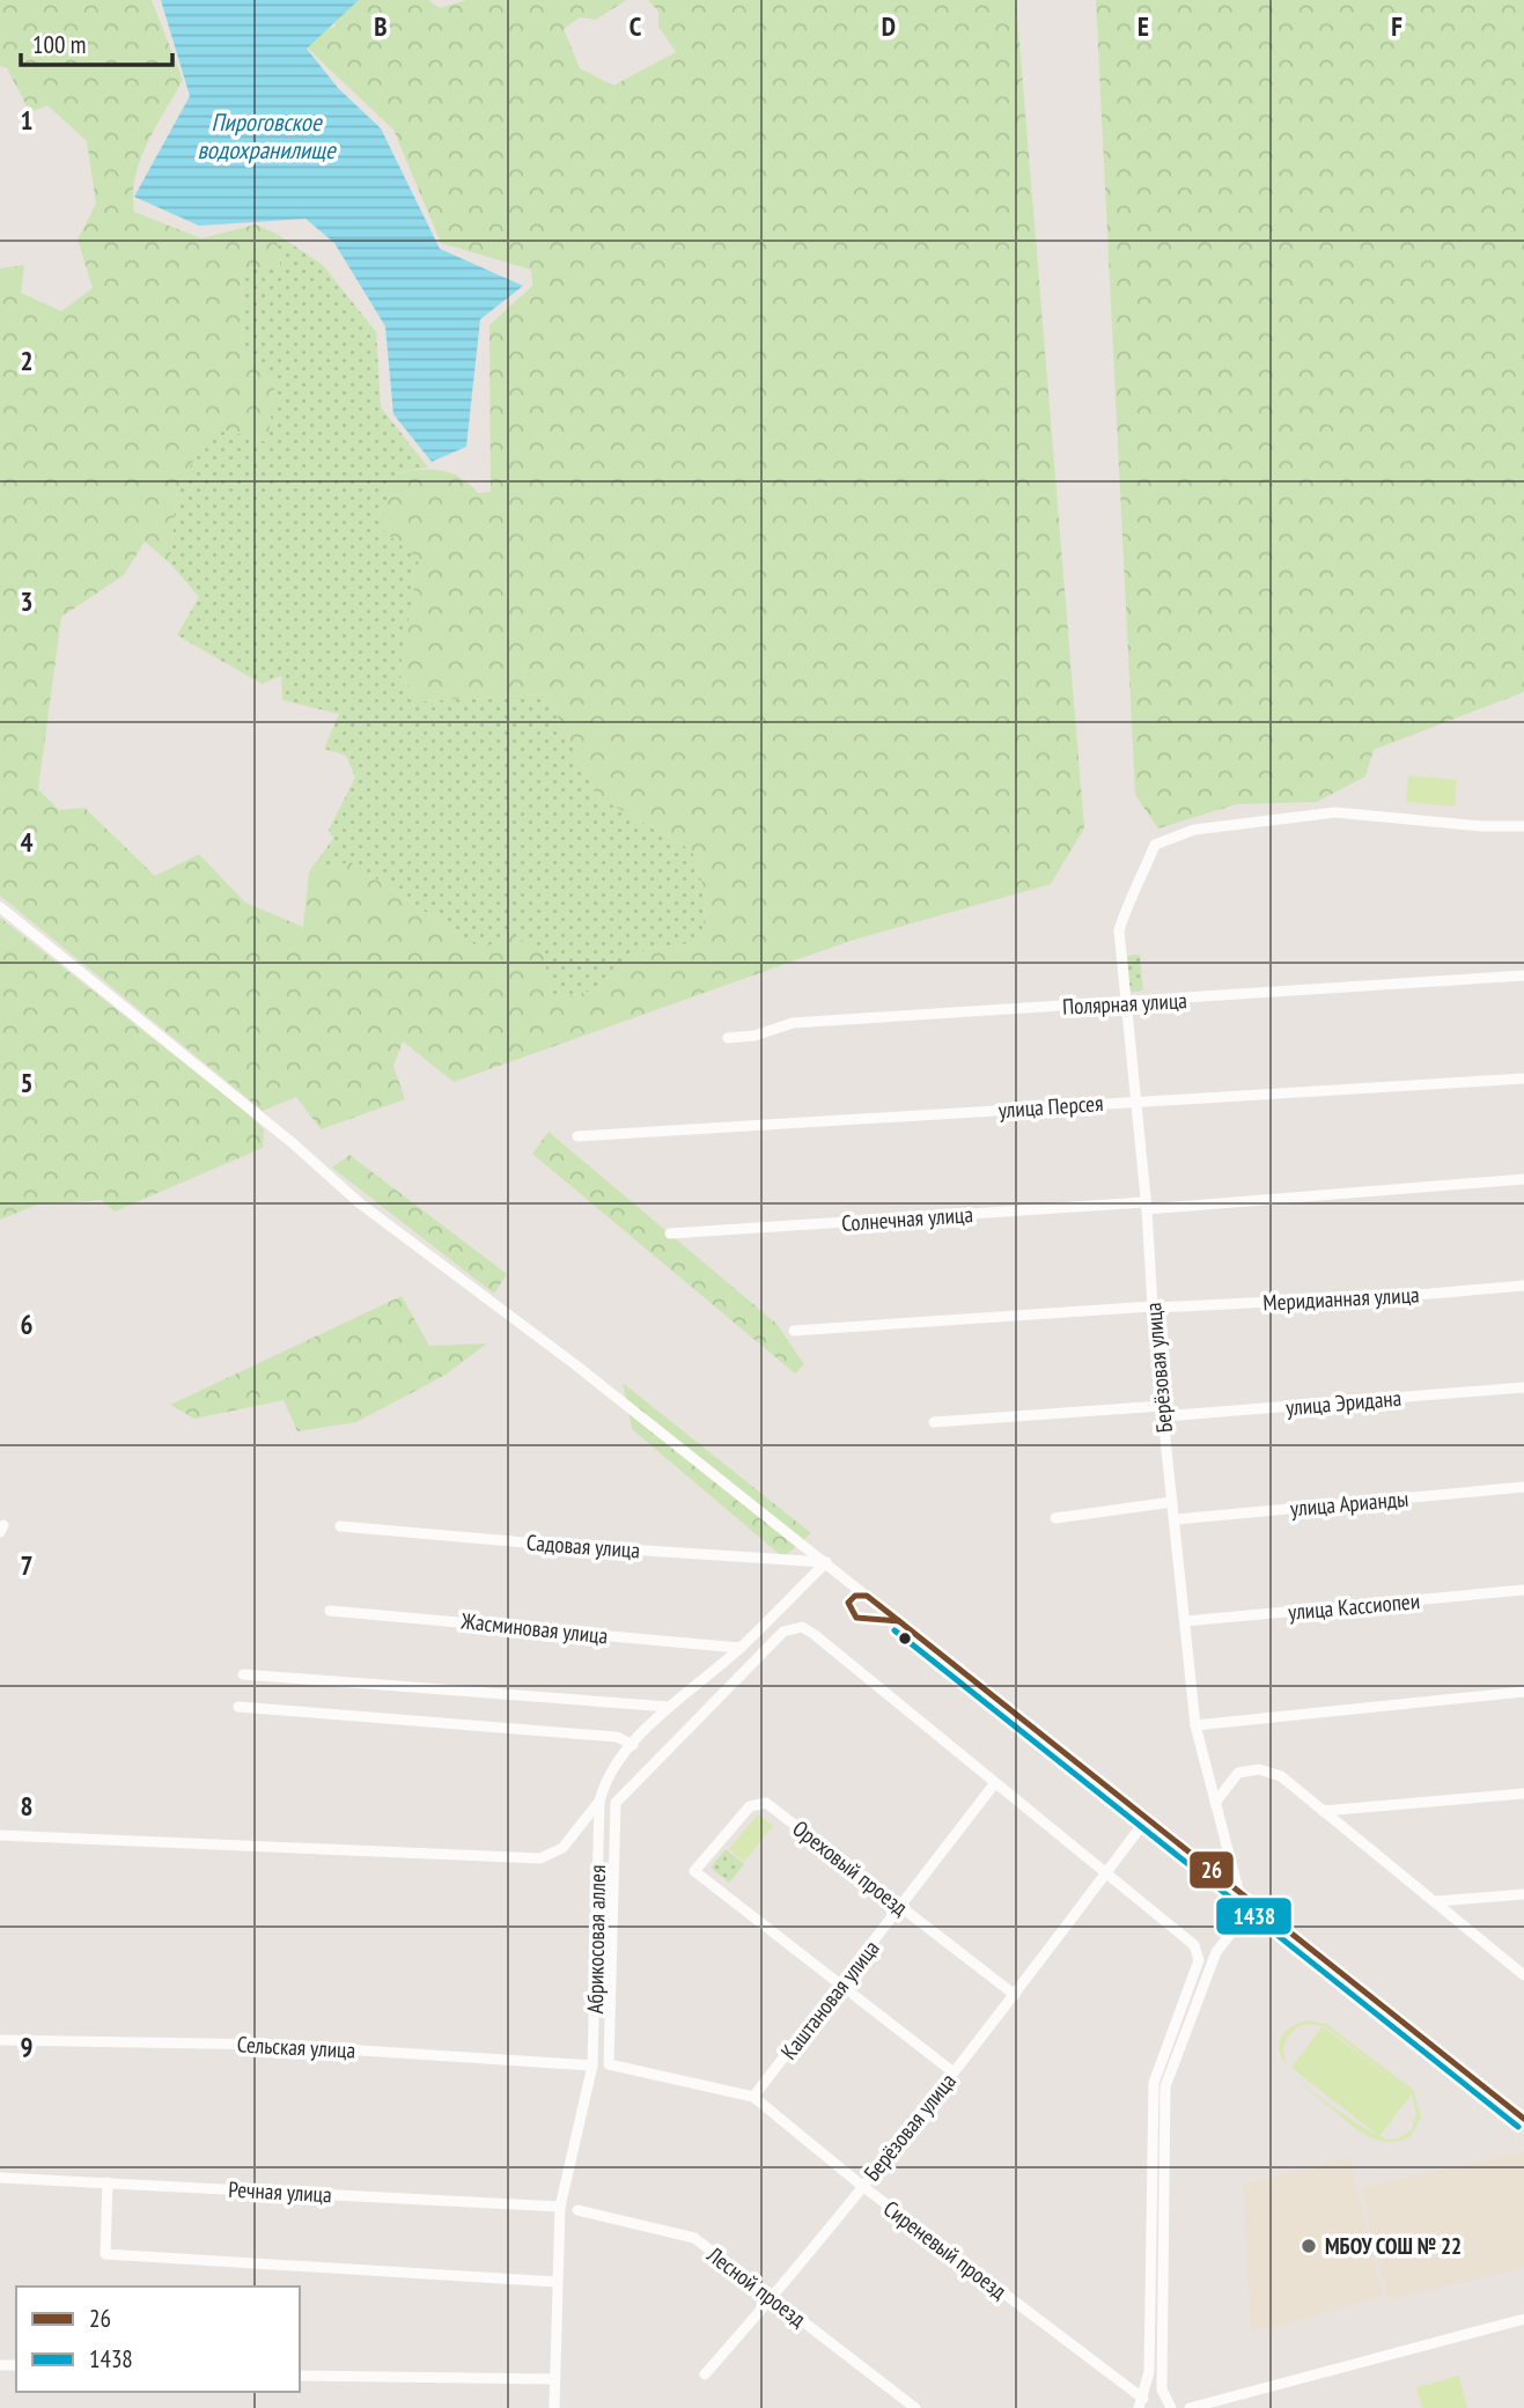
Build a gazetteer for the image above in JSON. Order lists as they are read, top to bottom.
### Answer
{
  "streets": {
    "street": [
      "Полярная улица",
      "улица Персея",
      "Солнечная улица",
      "Меридианная улица",
      "Берёзовая улица",
      "улица Эридана",
      "улица Арианды",
      "Садовая улица",
      "улица Кассиопеи",
      "Жасминовая улица",
      "Ореховый проезд",
      "Абрикосовая аллея",
      "Каштановая улица",
      "Сельская улица",
      "Речная улица",
      "Сиреневый проезд",
      "Лесной проезд"
    ]
  },
  "crossings": [
    ["Полярная улица", "Берёзовая улица"],
    ["улица Персея", "Берёзовая улица"],
    ["Солнечная улица", "Берёзовая улица"],
    ["Меридианная улица", "Берёзовая улица"],
    ["Берёзовая улица", "улица Эридана"],
    ["Берёзовая улица", "улица Арианды"],
    ["Берёзовая улица", "улица Кассиопеи"],
    ["Берёзовая улица", "Ореховый проезд"],
    ["Берёзовая улица", "Сиреневый проезд"],
    ["Берёзовая улица", "Лесной проезд"],
    ["Садовая улица", "Абрикосовая аллея"],
    ["Жасминовая улица", "Абрикосовая аллея"],
    ["Ореховый проезд", "Каштановая улица"],
    ["Абрикосовая аллея", "Сельская улица"],
    ["Абрикосовая аллея", "Речная улица"],
    ["Каштановая улица", "Сиреневый проезд"]
  ],
  "water": ["Пироговское водохранилище"],
  "places": ["МБОУ СОШ № 22"],
  "lines": ["transit line 26", "transit line 1438"],
  "legend": ["26", "1438"],
  "scale_bar": "100 m",
  "grid": {
    "columns": [
      "B",
      "C",
      "D",
      "E",
      "F"
    ],
    "rows": [
      "1",
      "2",
      "3",
      "4",
      "5",
      "6",
      "7",
      "8",
      "9"
    ]
  }
}
